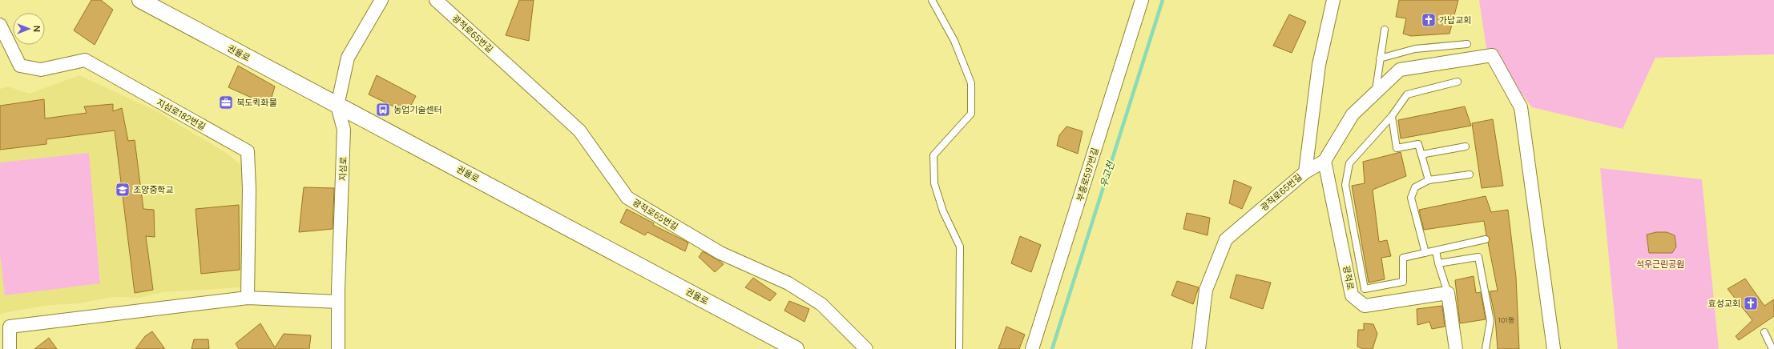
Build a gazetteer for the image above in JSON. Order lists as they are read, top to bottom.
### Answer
{
  "streets": {
    "street": [
      "광적로65번길",
      "권율로",
      "지섬로182번길",
      "지섬로",
      "부흥로597번길",
      "광적로"
    ]
  },
  "crossings": [
    ["권율로", "지섬로"]
  ],
  "water": ["우고천"],
  "parks": ["석우근린공원"],
  "places": {
    "church": ["가납교회", "효성교회"],
    "office": ["북도퀵화물"],
    "bus stop": ["농업기술센터"],
    "school or university": ["조양중학교"]
  },
  "house_numbers": ["101동"],
  "north": "right"
}
